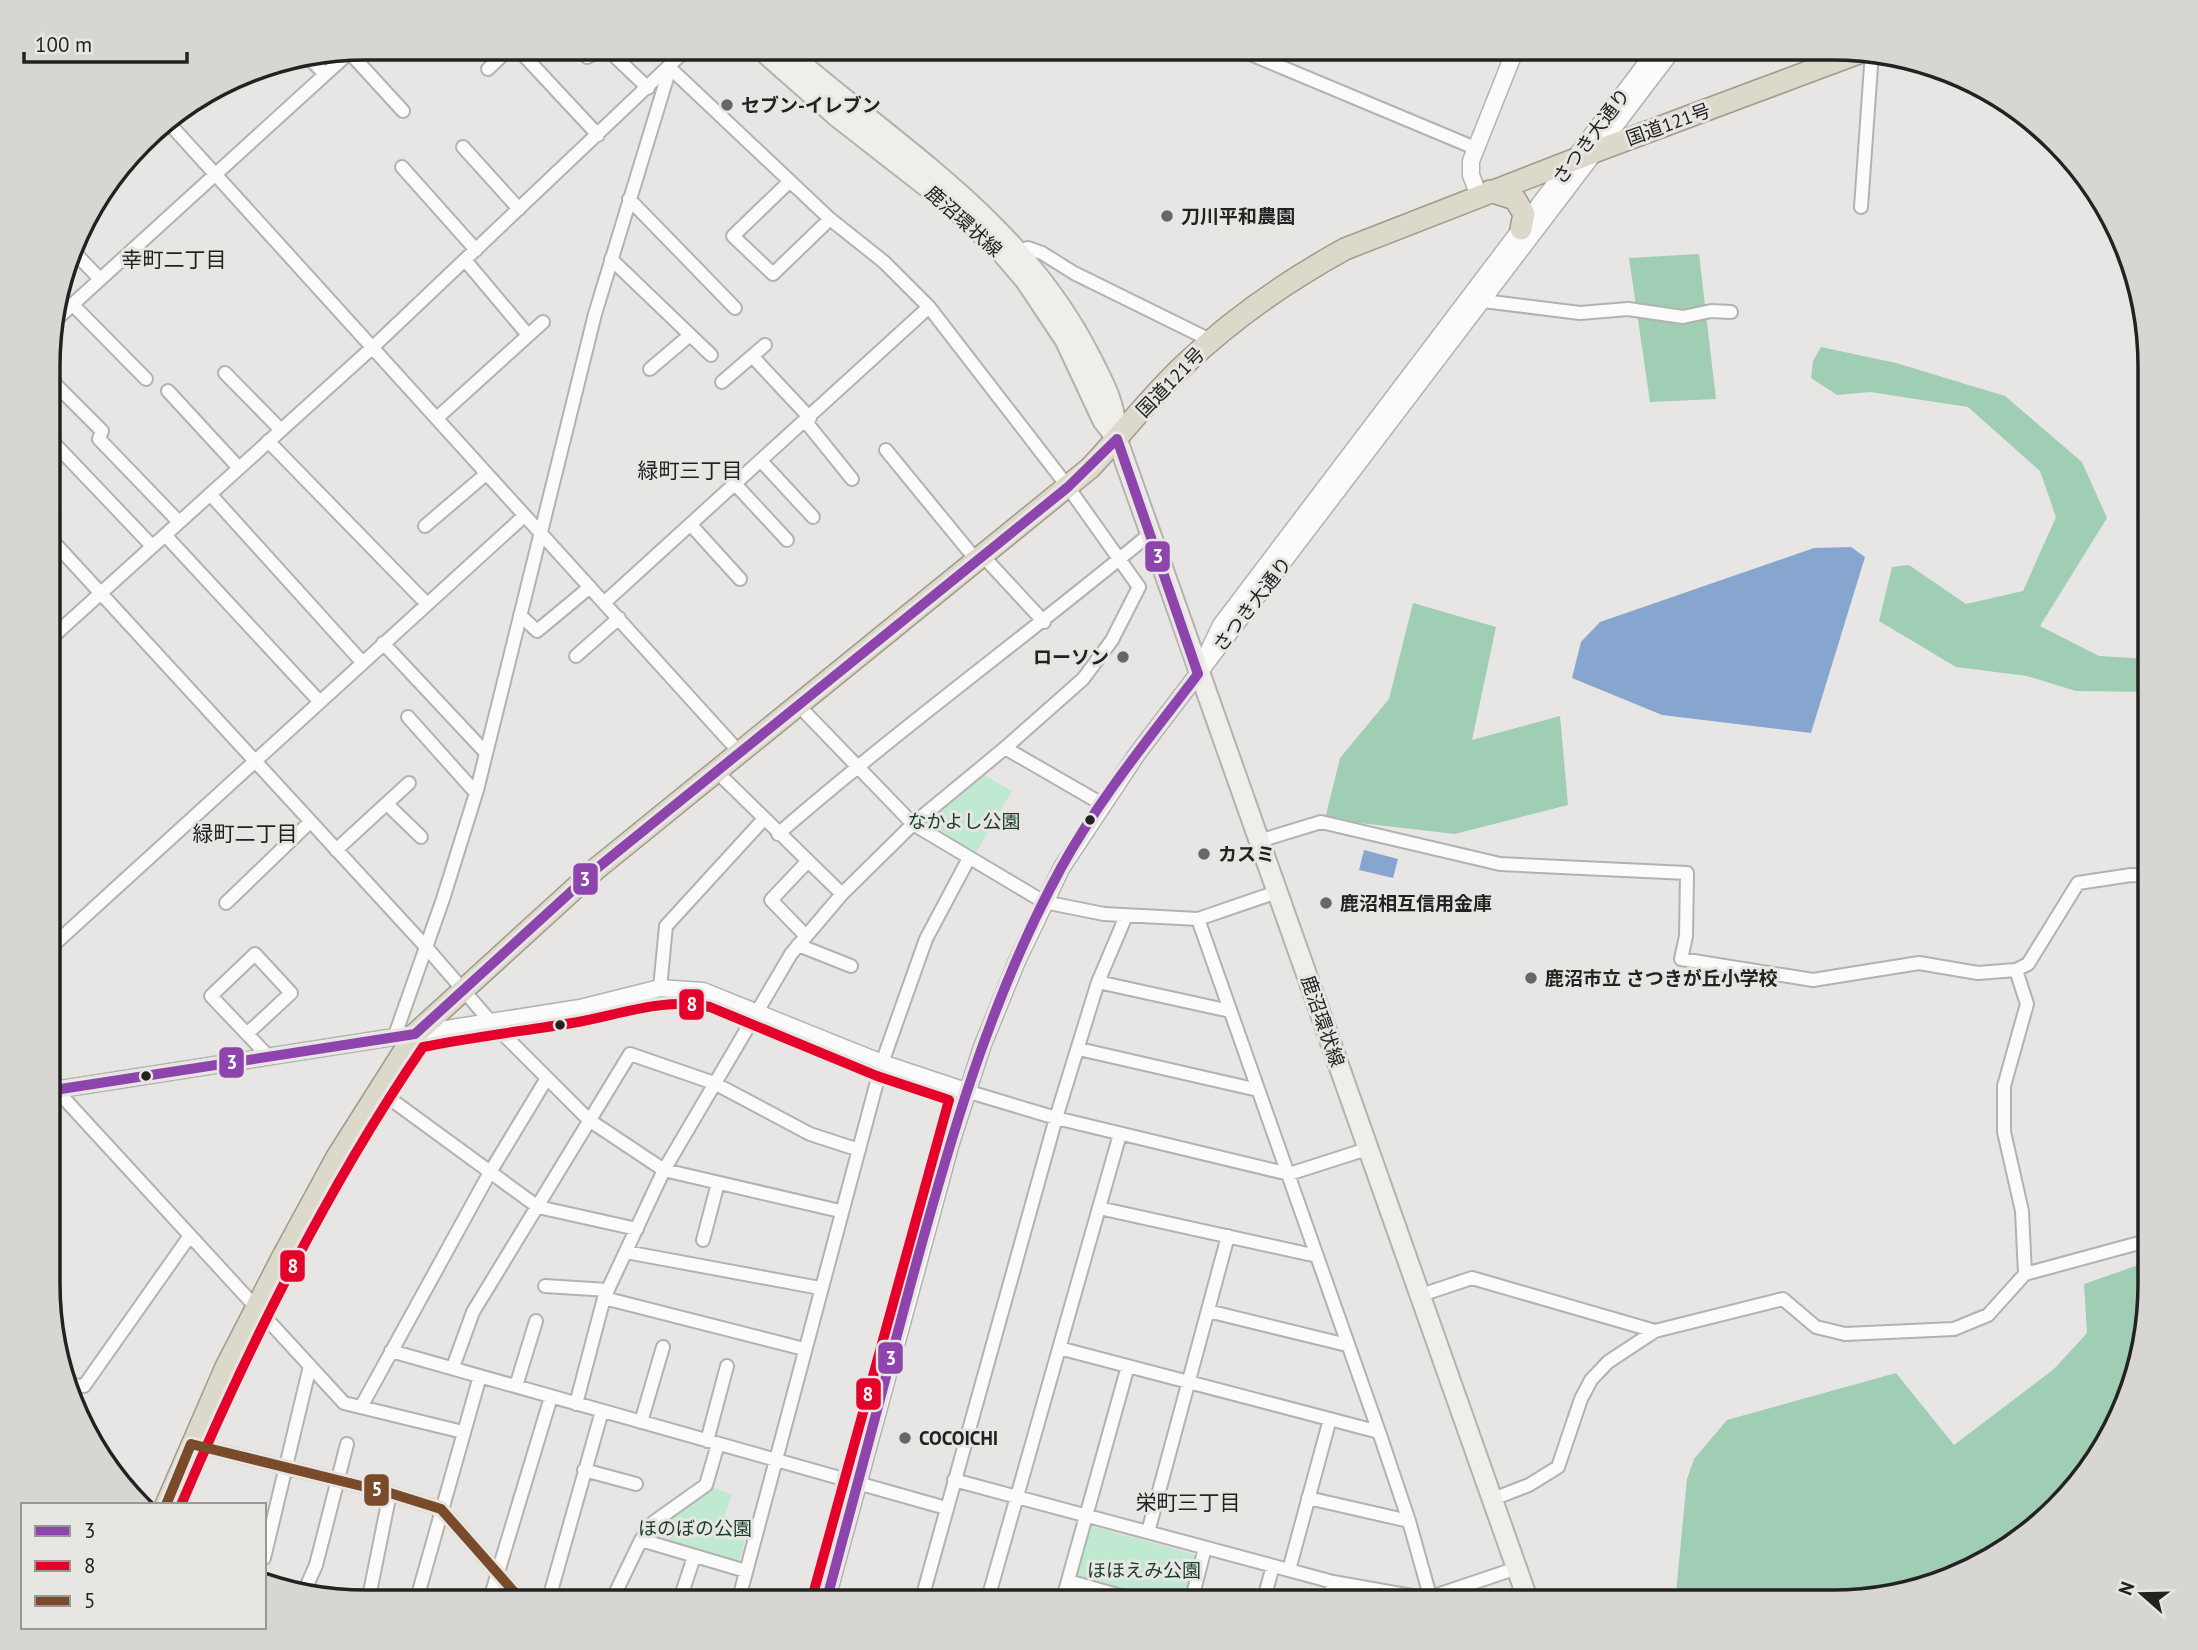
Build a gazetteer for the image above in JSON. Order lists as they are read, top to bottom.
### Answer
{
  "streets": {
    "highway": ["国道121号"],
    "main road": ["鹿沼環状線"],
    "street": ["さつき大通り"]
  },
  "crossings": [
    ["国道121号", "さつき大通り"],
    ["国道121号", "鹿沼環状線"],
    ["さつき大通り", "鹿沼環状線"]
  ],
  "districts": [
    "幸町二丁目",
    "緑町三丁目",
    "緑町二丁目",
    "栄町三丁目"
  ],
  "parks": ["なかよし公園", "ほのぼの公園", "ほほえみ公園"],
  "places": [
    "セブン-イレブン",
    "刀川平和農園",
    "ローソン",
    "カスミ",
    "鹿沼相互信用金庫",
    "鹿沼市立 さつきが丘小学校",
    "COCOICHI"
  ],
  "lines": ["transit line 3", "transit line 8", "transit line 5"],
  "legend": ["3", "8", "5"],
  "scale_bar": "100 m",
  "north": "left"
}
